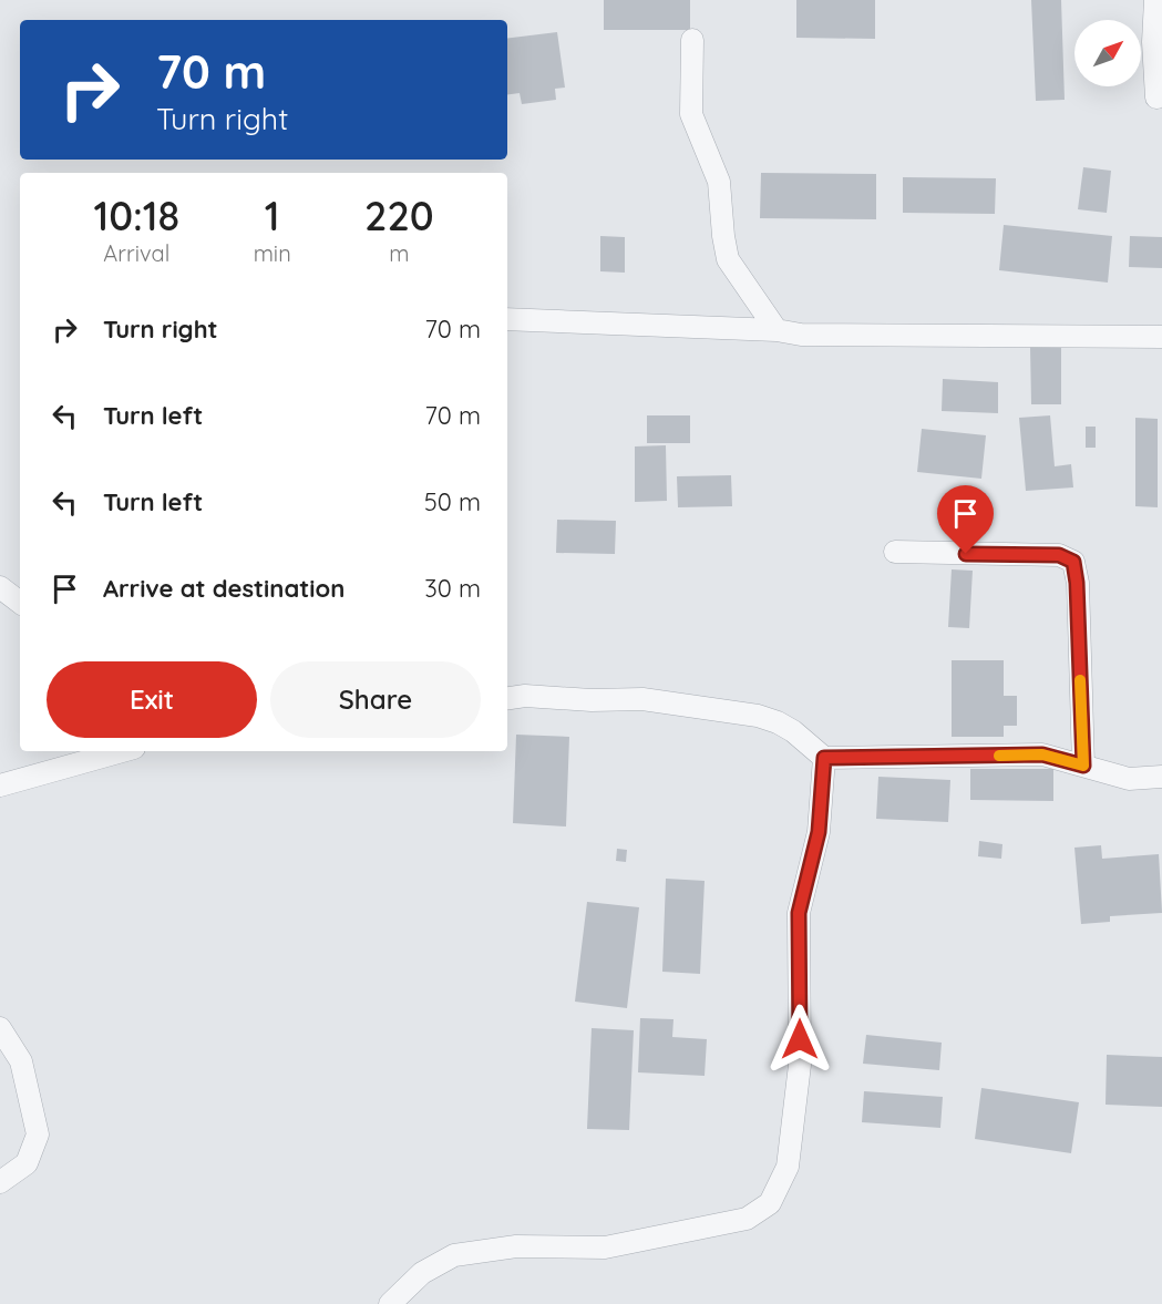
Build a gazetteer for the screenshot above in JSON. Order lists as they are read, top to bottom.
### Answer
{
  "north": "top right",
  "page": {
    "turn": ["70 m", "Turn right"],
    "eta": [
      "10:18",
      "Arrival",
      "1",
      "min",
      "220",
      "m"
    ],
    "list": [
      {
        "name": "Turn right",
        "value": "70 m"
      },
      {
        "name": "Turn left",
        "value": "70 m"
      },
      {
        "name": "Turn left",
        "value": "50 m"
      },
      {
        "name": "Arrive at destination",
        "value": "30 m"
      }
    ],
    "buttons": ["Exit", "Share"]
  }
}
